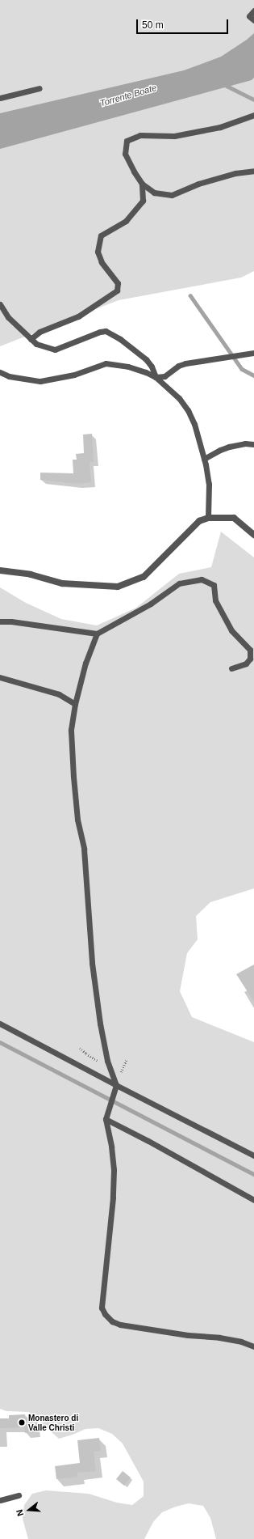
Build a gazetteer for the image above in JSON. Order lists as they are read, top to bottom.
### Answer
{
  "water": ["Torrente Boate"],
  "places": ["Monastero di Valle Christi"],
  "scale_bar": "50 m",
  "north": "left"
}
